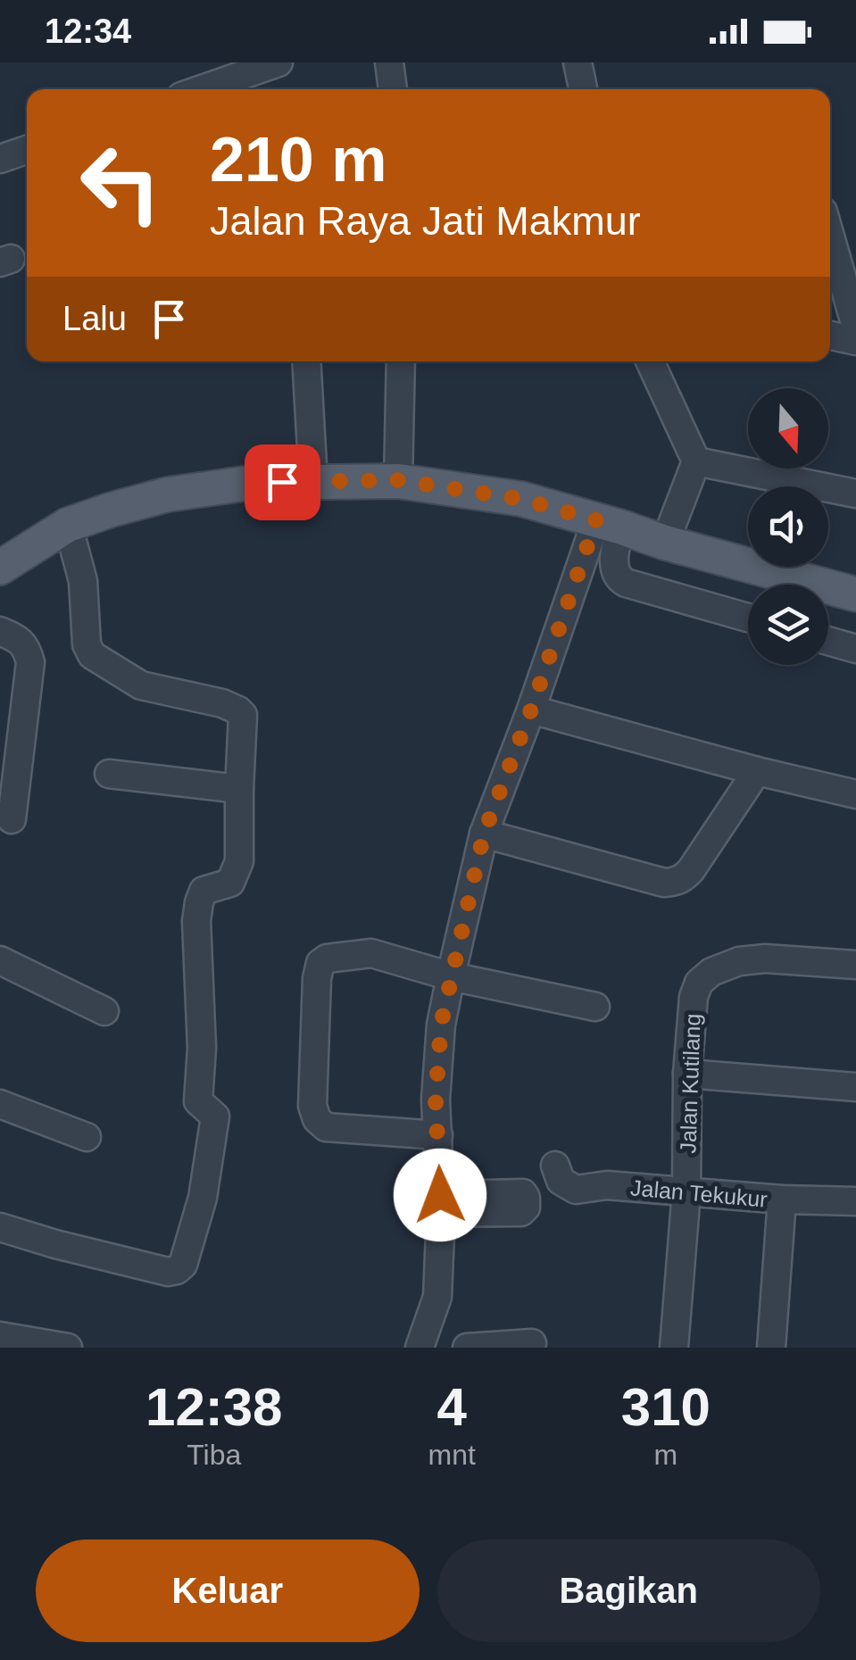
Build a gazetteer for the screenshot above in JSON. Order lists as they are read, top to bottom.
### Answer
{
  "streets": {
    "street": ["Jalan Kutilang", "Jalan Tekukur"]
  },
  "crossings": [
    ["Jalan Kutilang", "Jalan Tekukur"]
  ],
  "north": "bottom",
  "page": {
    "status": "12:34",
    "turn": ["210 m", "Jalan Raya Jati Makmur"],
    "then": "Lalu",
    "eta": [
      "12:38",
      "Tiba",
      "4",
      "mnt",
      "310",
      "m"
    ],
    "buttons": ["Keluar", "Bagikan"]
  }
}
